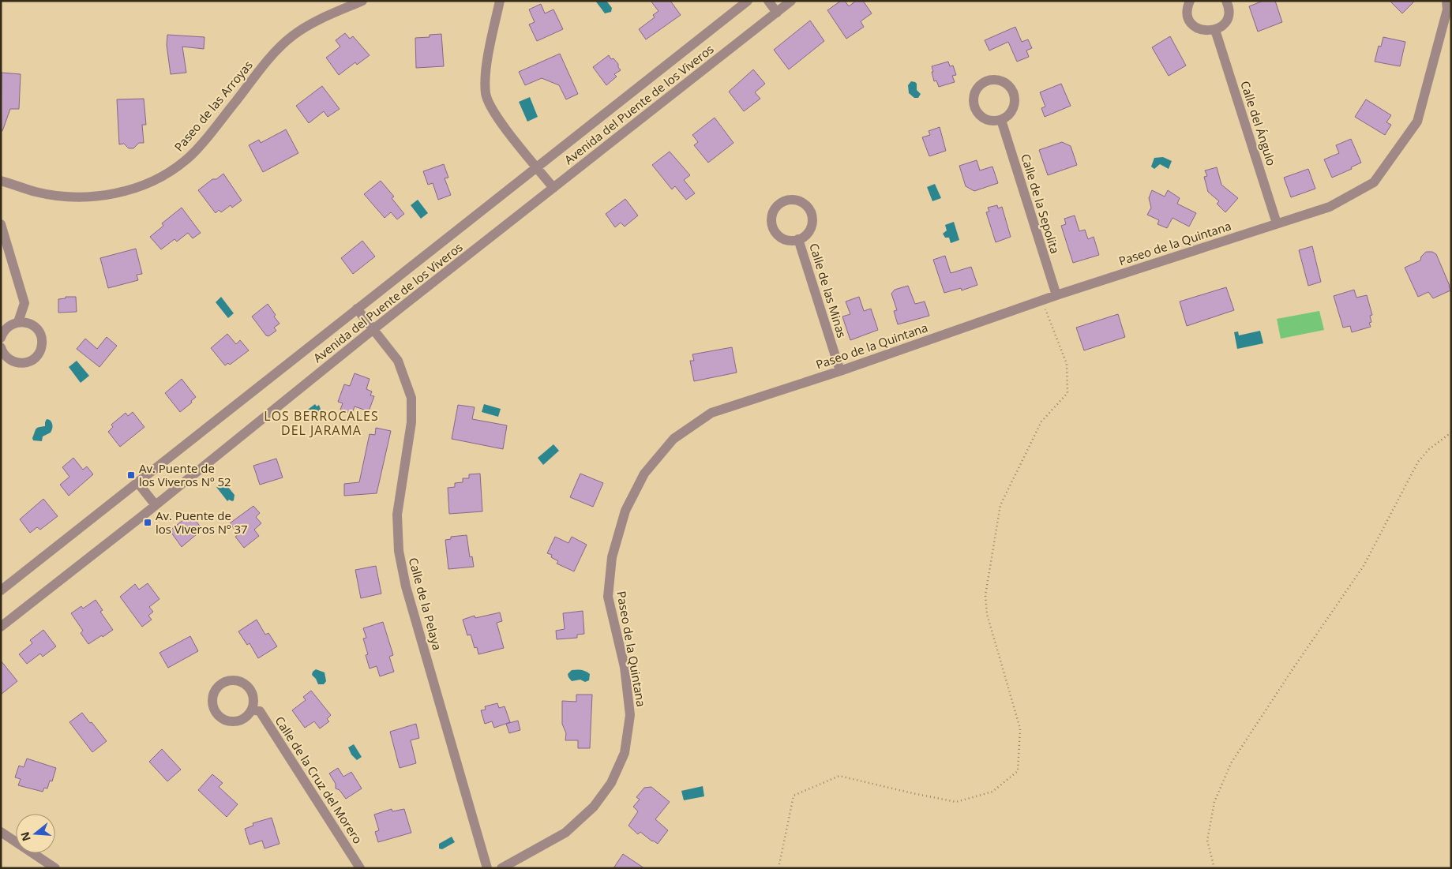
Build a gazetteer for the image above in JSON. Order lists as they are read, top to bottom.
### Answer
{
  "streets": {
    "street": [
      "Avenida del Puente de los Viveros",
      "Paseo de las Arroyas",
      "Calle del Ángulo",
      "Calle de la Sepolita",
      "Paseo de la Quintana",
      "Calle de las Minas",
      "Calle de la Pelaya",
      "Calle de la Cruz del Morero"
    ]
  },
  "crossings": [
    ["Avenida del Puente de los Viveros", "Calle de la Pelaya"],
    ["Calle del Ángulo", "Paseo de la Quintana"],
    ["Calle de la Sepolita", "Paseo de la Quintana"],
    ["Paseo de la Quintana", "Calle de las Minas"]
  ],
  "districts": ["LOS BERROCALES DEL JARAMA"],
  "places": {
    "transit": ["Av. Puente de los Viveros Nº 52", "Av. Puente de los Viveros Nº 37"]
  },
  "north": "left"
}
